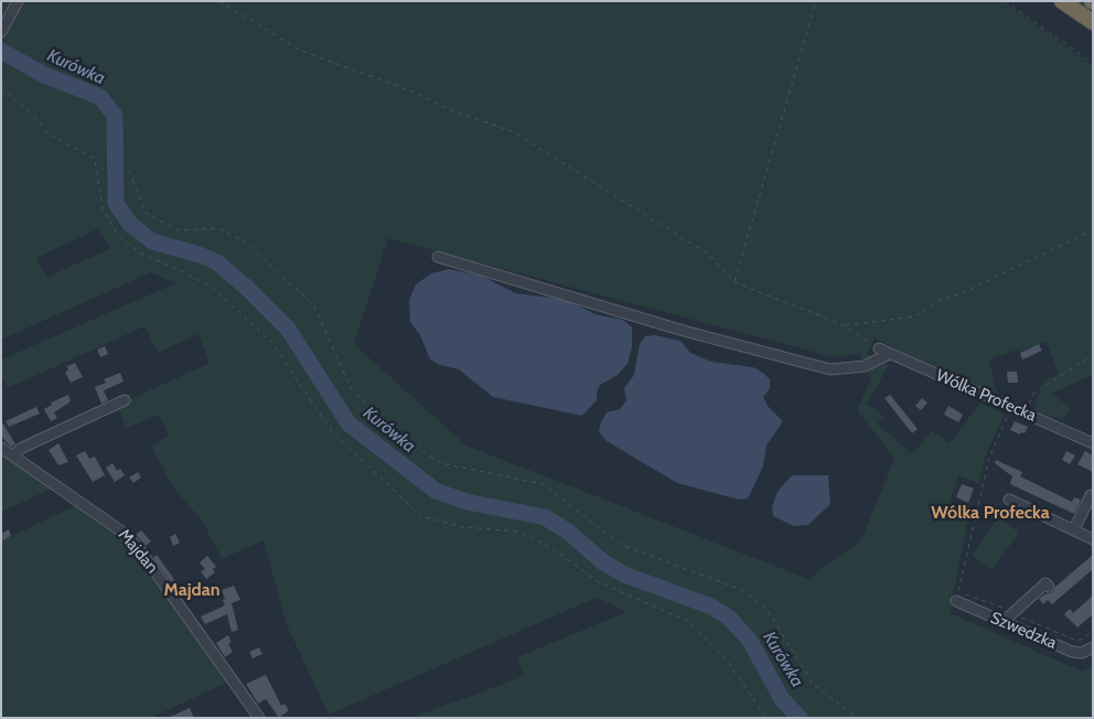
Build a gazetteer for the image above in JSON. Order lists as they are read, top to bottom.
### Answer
{
  "streets": {
    "street": ["Wólka Profecka", "Majdan", "Szwedzka"]
  },
  "districts": ["Wólka Profecka", "Majdan"],
  "water": ["Kurówka"]
}
